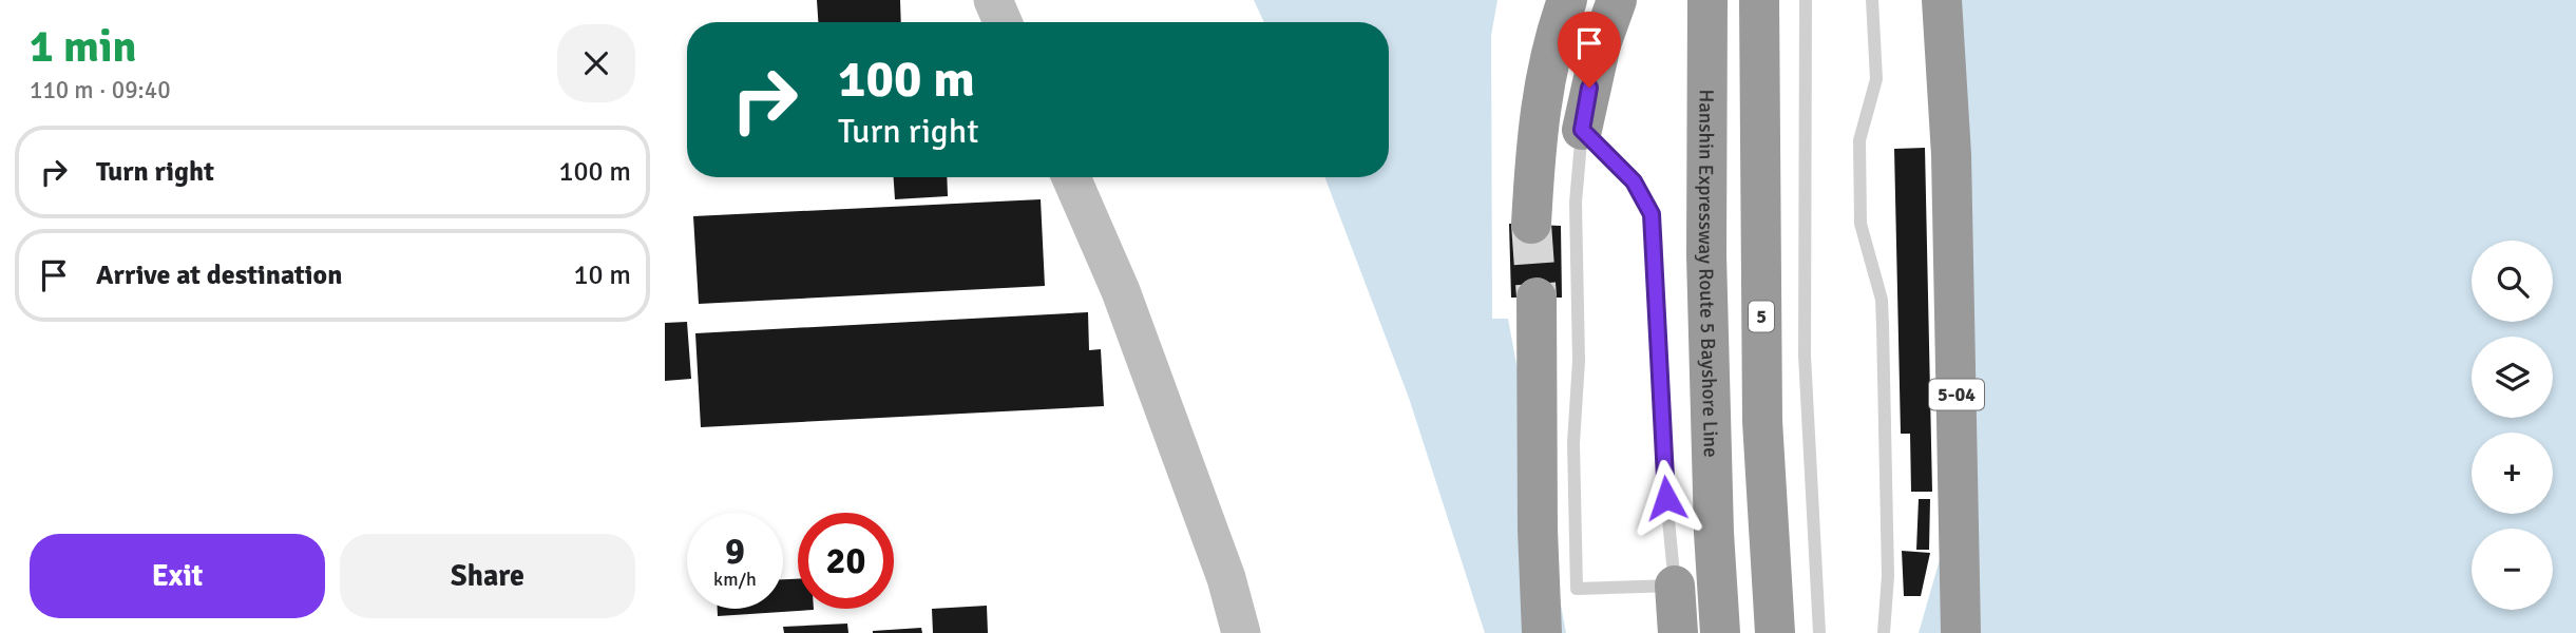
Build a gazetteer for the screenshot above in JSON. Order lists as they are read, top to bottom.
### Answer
{
  "streets": {
    "highway": ["Hanshin Expressway Route 5 Bayshore Line", "5", "5-04"]
  },
  "page": {
    "heading": ["1 min", "110 m · 09:40"],
    "turn": ["100 m", "Turn right"],
    "list": [
      {
        "name": "Turn right",
        "value": "100 m"
      },
      {
        "name": "Arrive at destination",
        "value": "10 m"
      }
    ],
    "map_buttons": ["+", "−"],
    "speed": "9 km/h",
    "limit": "20",
    "buttons": ["Exit", "Share"]
  }
}
